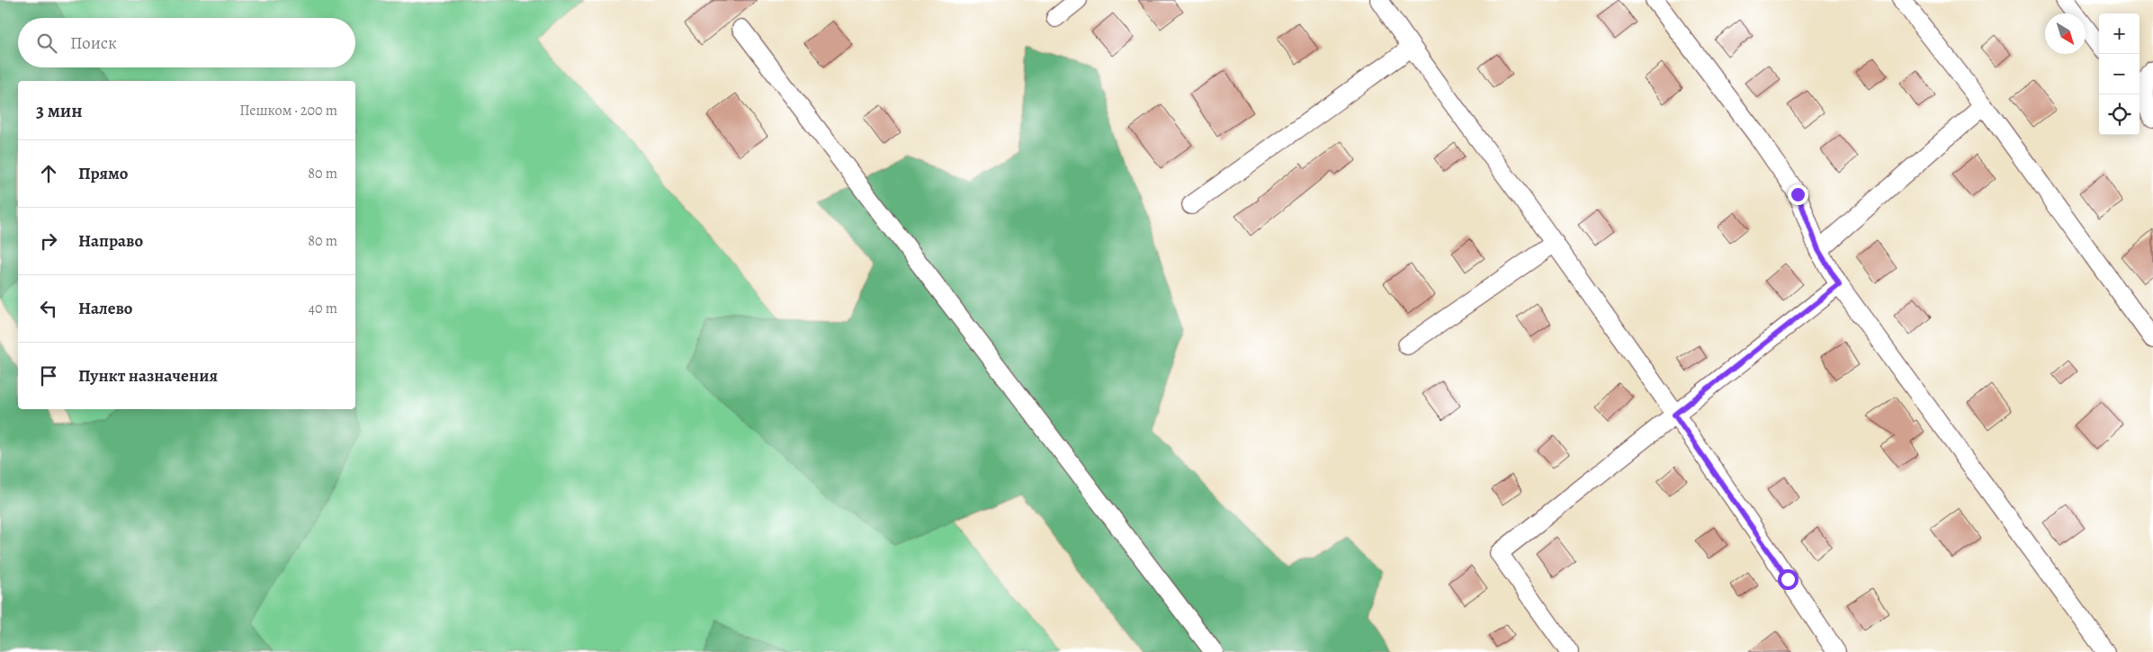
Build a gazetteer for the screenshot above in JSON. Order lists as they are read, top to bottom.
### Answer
{
  "north": "bottom right",
  "page": {
    "map_buttons": ["+", "−"],
    "search": "Поиск",
    "heading": ["3 мин", "Пешком · 200 m"],
    "list": [
      ["Прямо", "80 m"],
      ["Направо", "80 m"],
      ["Налево", "40 m"],
      "Пункт назначения"
    ]
  }
}
